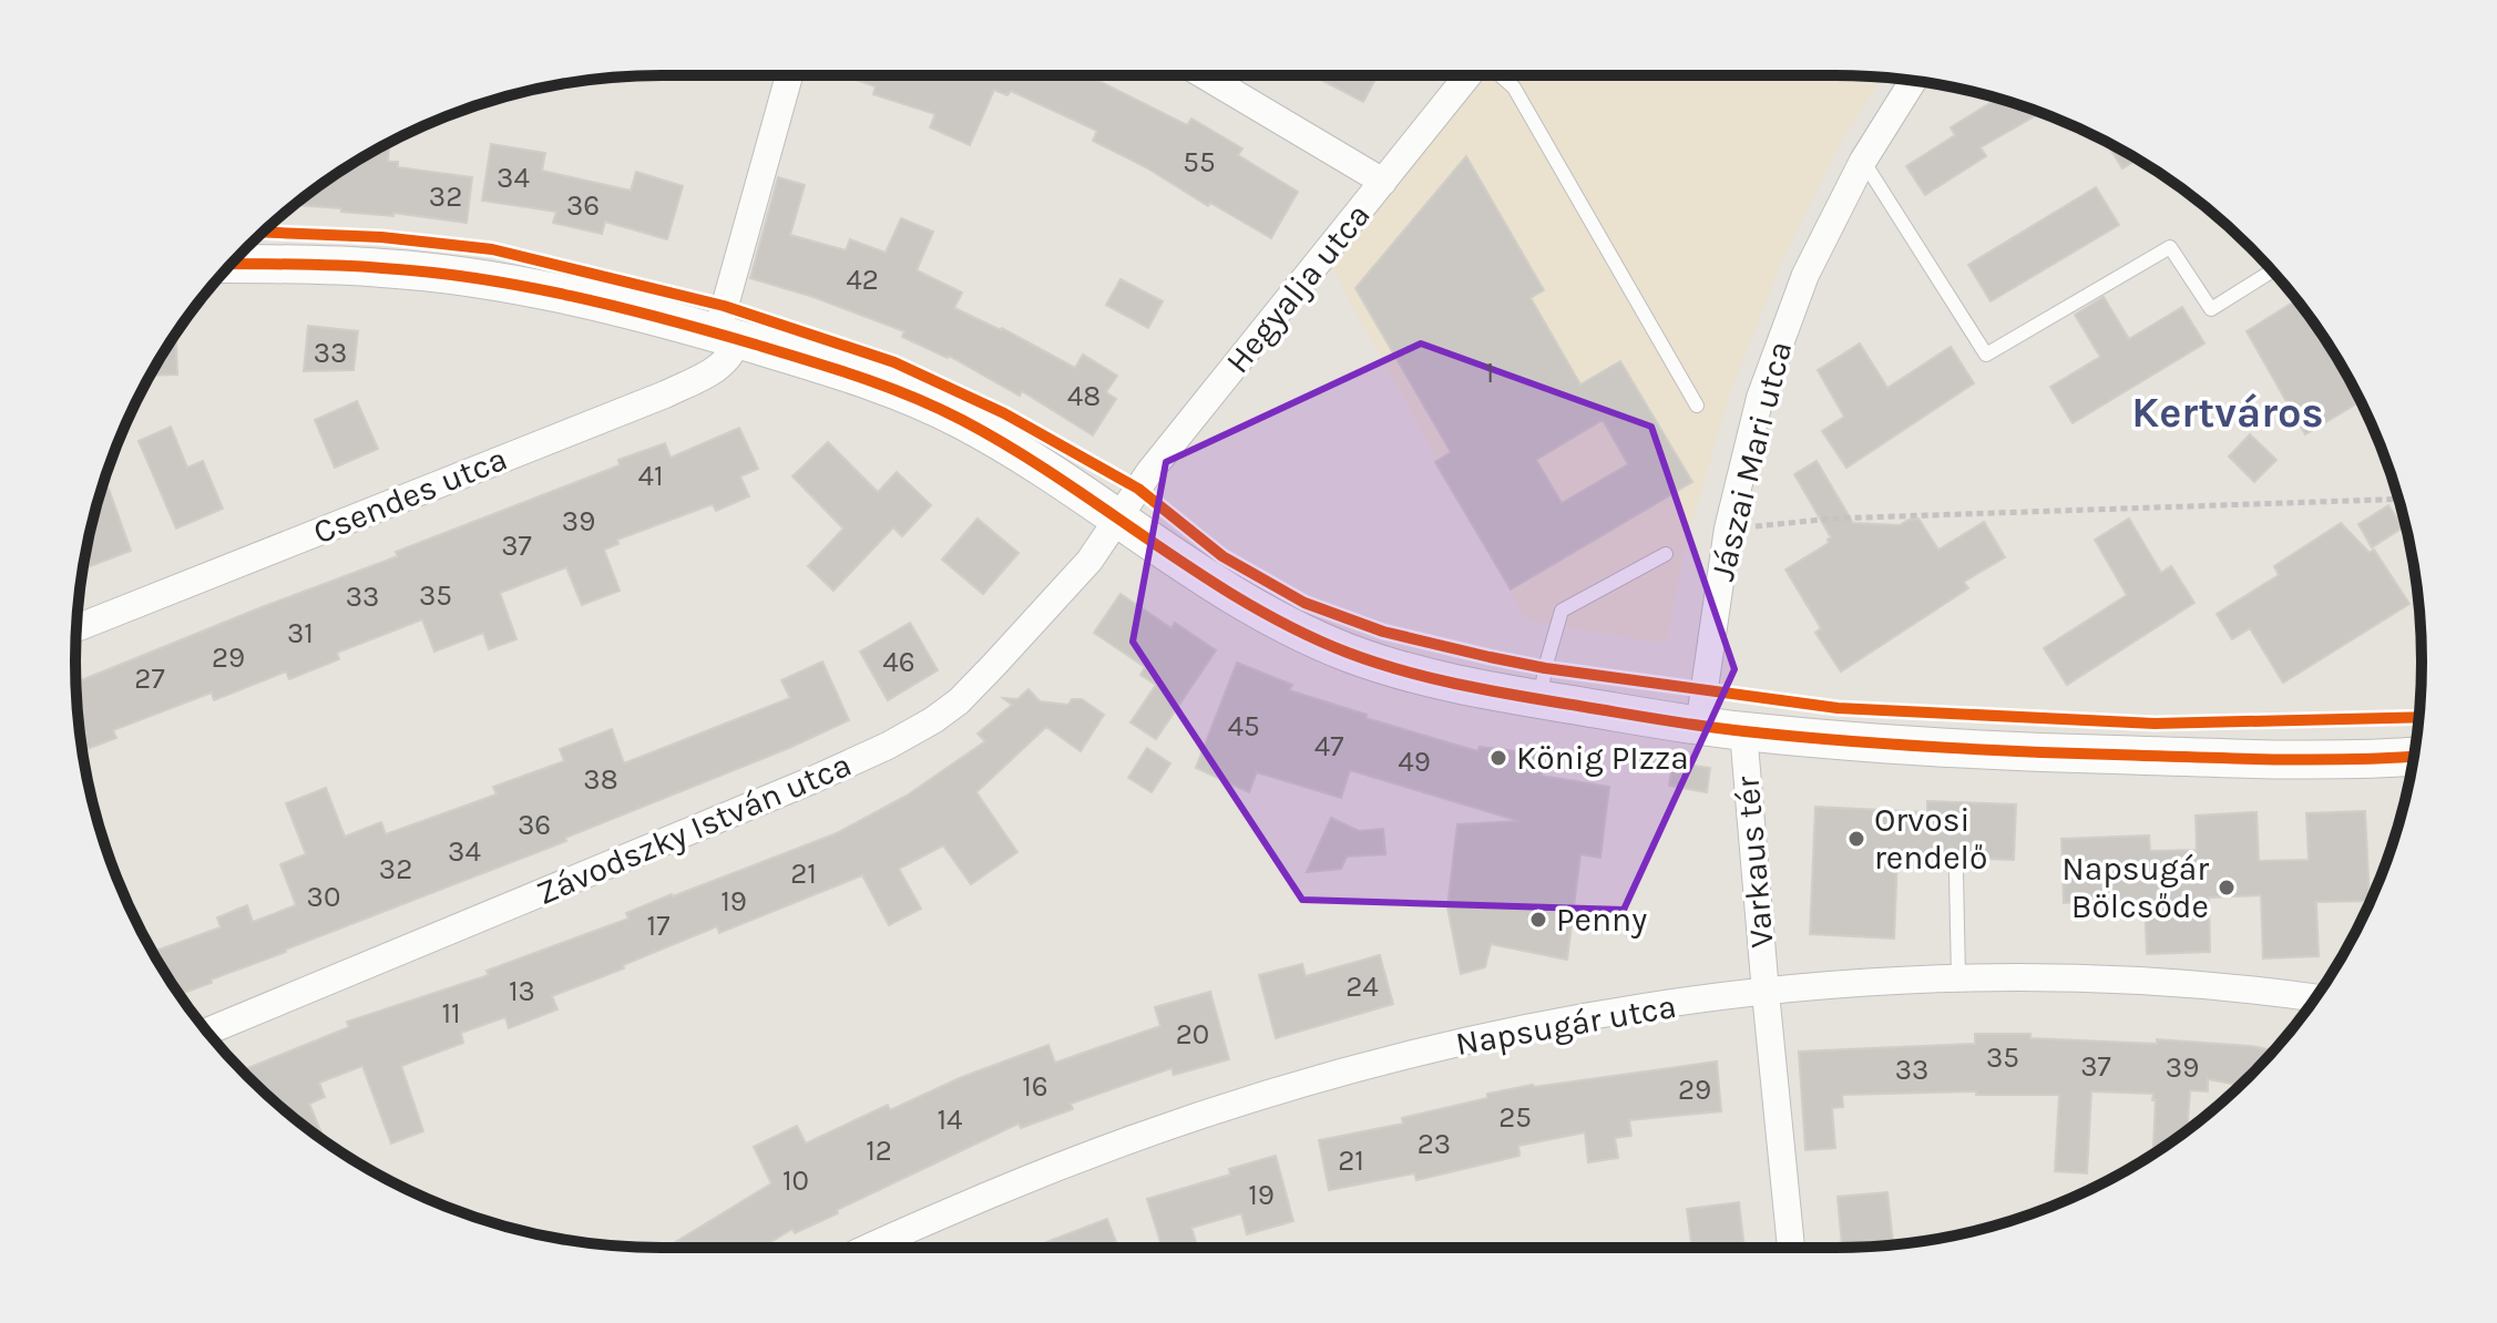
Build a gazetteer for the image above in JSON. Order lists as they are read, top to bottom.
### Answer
{
  "streets": {
    "street": [
      "Hegyalja utca",
      "Jászai Mari utca",
      "Csendes utca",
      "Závodszky István utca",
      "Varkaus tér",
      "Napsugár utca"
    ]
  },
  "crossings": [
    ["Hegyalja utca", "Závodszky István utca"],
    ["Varkaus tér", "Napsugár utca"]
  ],
  "districts": ["Kertváros"],
  "places": [
    "König PIzza",
    "Orvosi rendelő",
    "Napsugár Bölcsőde",
    "Penny"
  ],
  "house_numbers": [
    "55",
    "34",
    "32",
    "36",
    "42",
    "33",
    "1",
    "48",
    "41",
    "39",
    "37",
    "35",
    "33",
    "31",
    "29",
    "46",
    "27",
    "45",
    "47",
    "49",
    "38",
    "36",
    "34",
    "32",
    "21",
    "30",
    "19",
    "17",
    "24",
    "13",
    "11",
    "20",
    "35",
    "37",
    "39",
    "33",
    "16",
    "29",
    "25",
    "14",
    "23",
    "12",
    "21",
    "10",
    "19"
  ]
}
